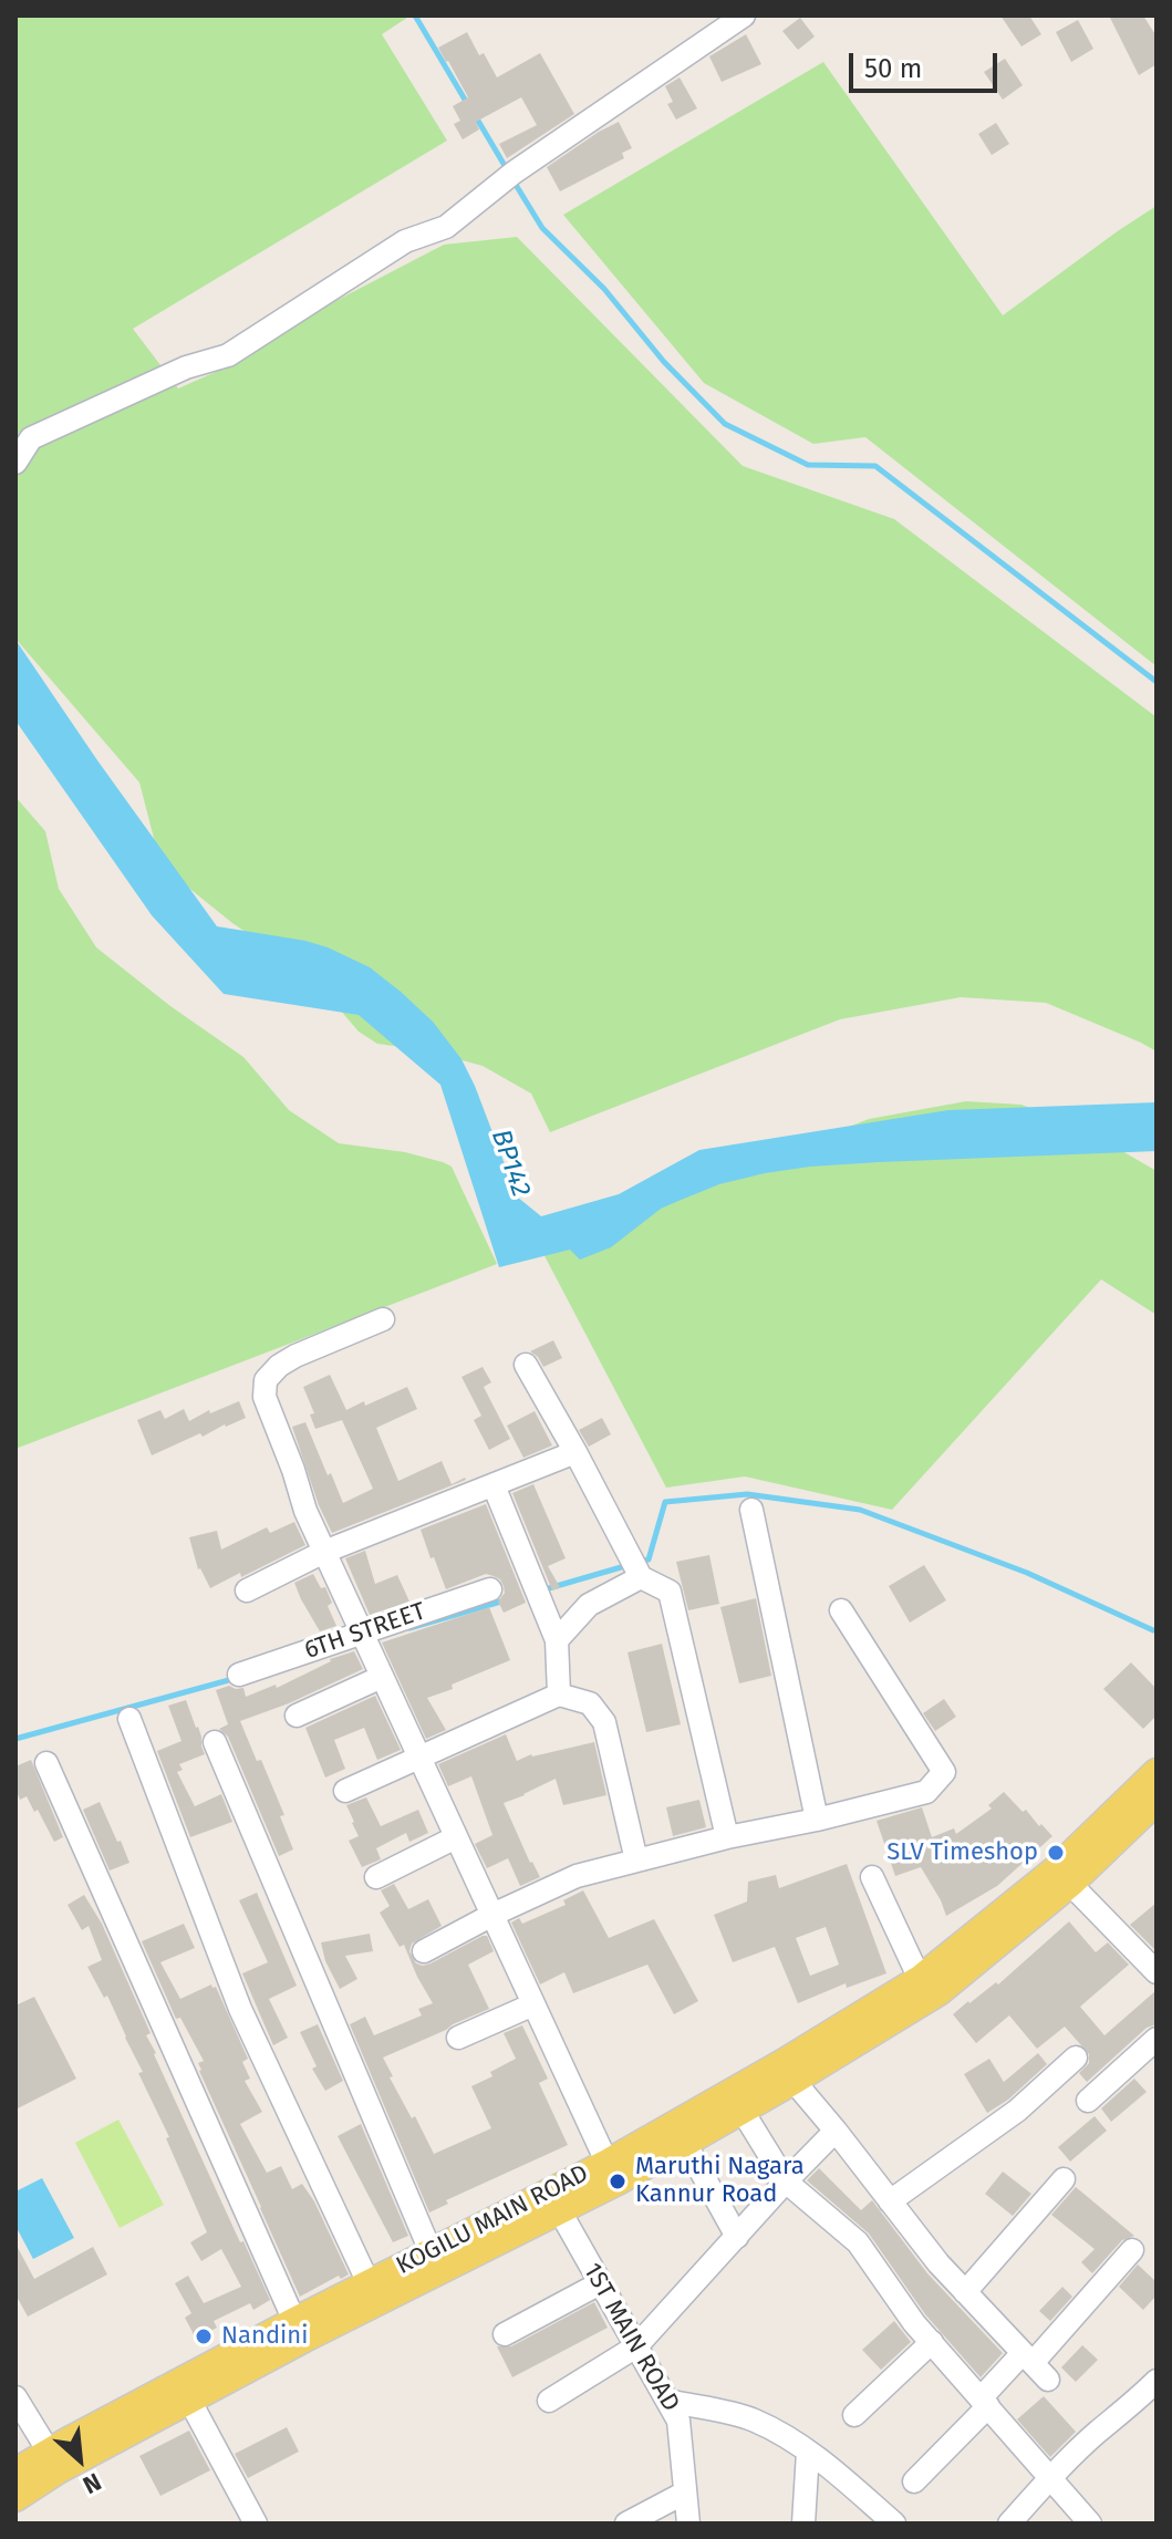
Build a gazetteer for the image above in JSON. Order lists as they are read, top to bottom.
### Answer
{
  "streets": {
    "main road": ["KOGILU MAIN ROAD"],
    "street": ["6TH STREET", "1ST MAIN ROAD"]
  },
  "crossings": [
    ["KOGILU MAIN ROAD", "1ST MAIN ROAD"]
  ],
  "water": ["BP142"],
  "places": ["SLV Timeshop", "Maruthi Nagara Kannur Road", "Nandini"],
  "scale_bar": "50 m",
  "north": "bottom right"
}
